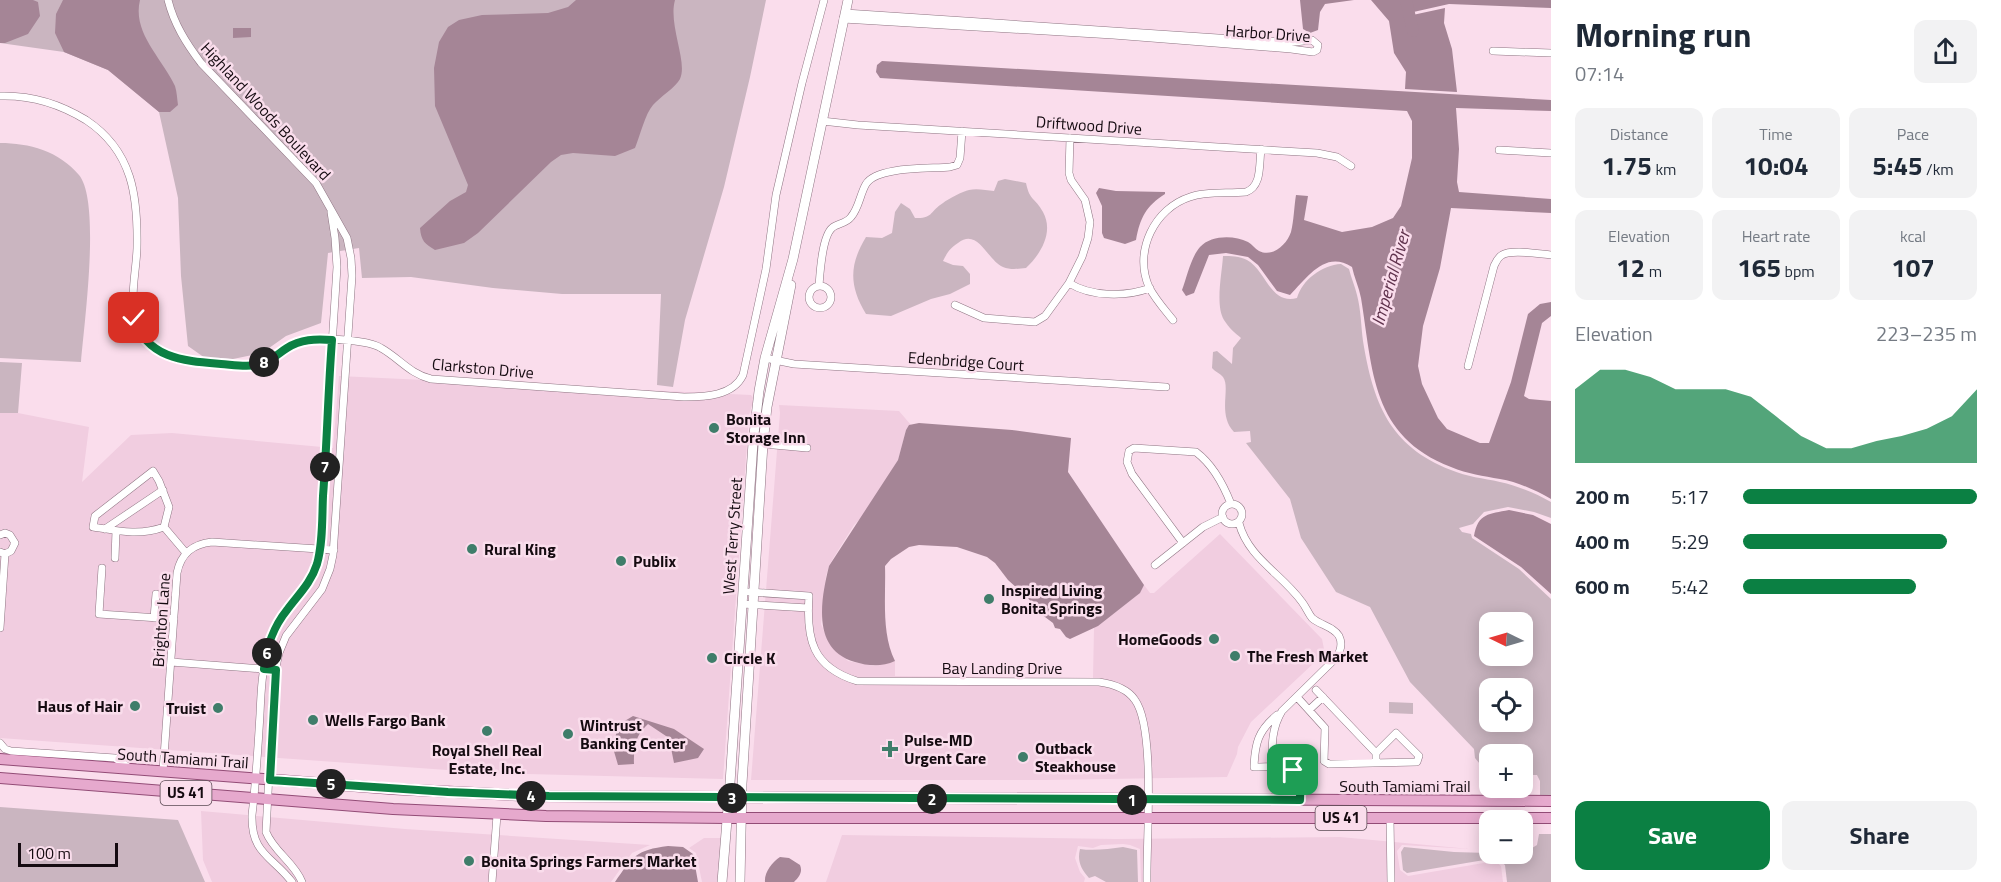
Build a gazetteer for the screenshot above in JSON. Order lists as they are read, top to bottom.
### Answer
{
  "streets": {
    "main road": ["South Tamiami Trail", "US 41"],
    "street": [
      "Harbor Drive",
      "Highland Woods Boulevard",
      "Driftwood Drive",
      "Edenbridge Court",
      "Clarkston Drive",
      "West Terry Street",
      "Brighton Lane",
      "Bay Landing Drive"
    ]
  },
  "crossings": [
    ["Harbor Drive", "West Terry Street"],
    ["Highland Woods Boulevard", "Clarkston Drive"],
    ["Highland Woods Boulevard", "Brighton Lane"],
    ["Highland Woods Boulevard", "South Tamiami Trail"],
    ["Driftwood Drive", "West Terry Street"],
    ["Edenbridge Court", "West Terry Street"],
    ["West Terry Street", "Bay Landing Drive"],
    ["West Terry Street", "South Tamiami Trail"],
    ["Brighton Lane", "South Tamiami Trail"],
    ["Bay Landing Drive", "South Tamiami Trail"]
  ],
  "water": ["Imperial River"],
  "places": {
    "other": [
      "Bonita Storage Inn",
      "Rural King",
      "Publix",
      "Inspired Living Bonita Springs",
      "HomeGoods",
      "The Fresh Market",
      "Circle K",
      "Haus of Hair",
      "Truist",
      "Wells Fargo Bank",
      "Royal Shell Real Estate, Inc.",
      "Wintrust Banking Center",
      "Outback Steakhouse",
      "Bonita Springs Farmers Market"
    ],
    "health": ["Pulse-MD Urgent Care"]
  },
  "scale_bar": "100 m",
  "north": "left",
  "page": {
    "heading": ["Morning run", "07:14"],
    "stats": [
      ["Distance", "1.75 km"],
      ["Time", "10:04"],
      ["Pace", "5:45 /km"],
      ["Elevation", "12 m"],
      ["Heart rate", "165 bpm"],
      ["kcal", "107"]
    ],
    "chart": ["Elevation", "223–235 m"],
    "pins": [
      "8",
      "7",
      "6",
      "5",
      "4",
      "3",
      "2",
      "1"
    ],
    "list": [
      {
        "name": "200 m",
        "note": "5:17"
      },
      {
        "name": "400 m",
        "note": "5:29"
      },
      {
        "name": "600 m",
        "note": "5:42"
      }
    ],
    "map_buttons": ["+", "−"],
    "buttons": ["Save", "Share"],
    "scale": "100 m"
  }
}
